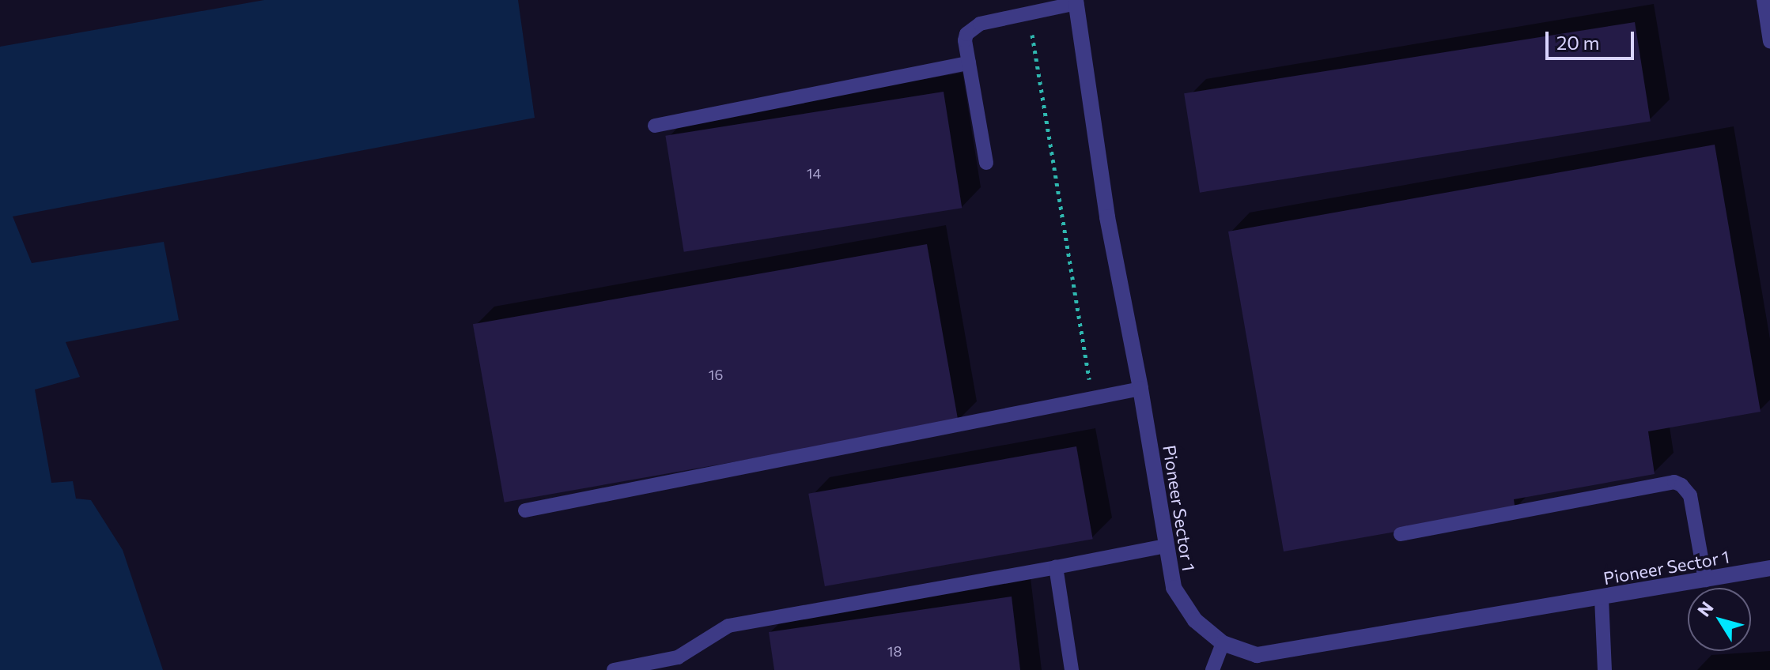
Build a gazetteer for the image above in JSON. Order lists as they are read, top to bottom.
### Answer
{
  "streets": {
    "street": ["Pioneer Sector 1"]
  },
  "house_numbers": ["14", "16", "18"],
  "scale_bar": "20 m",
  "north": "top left"
}
